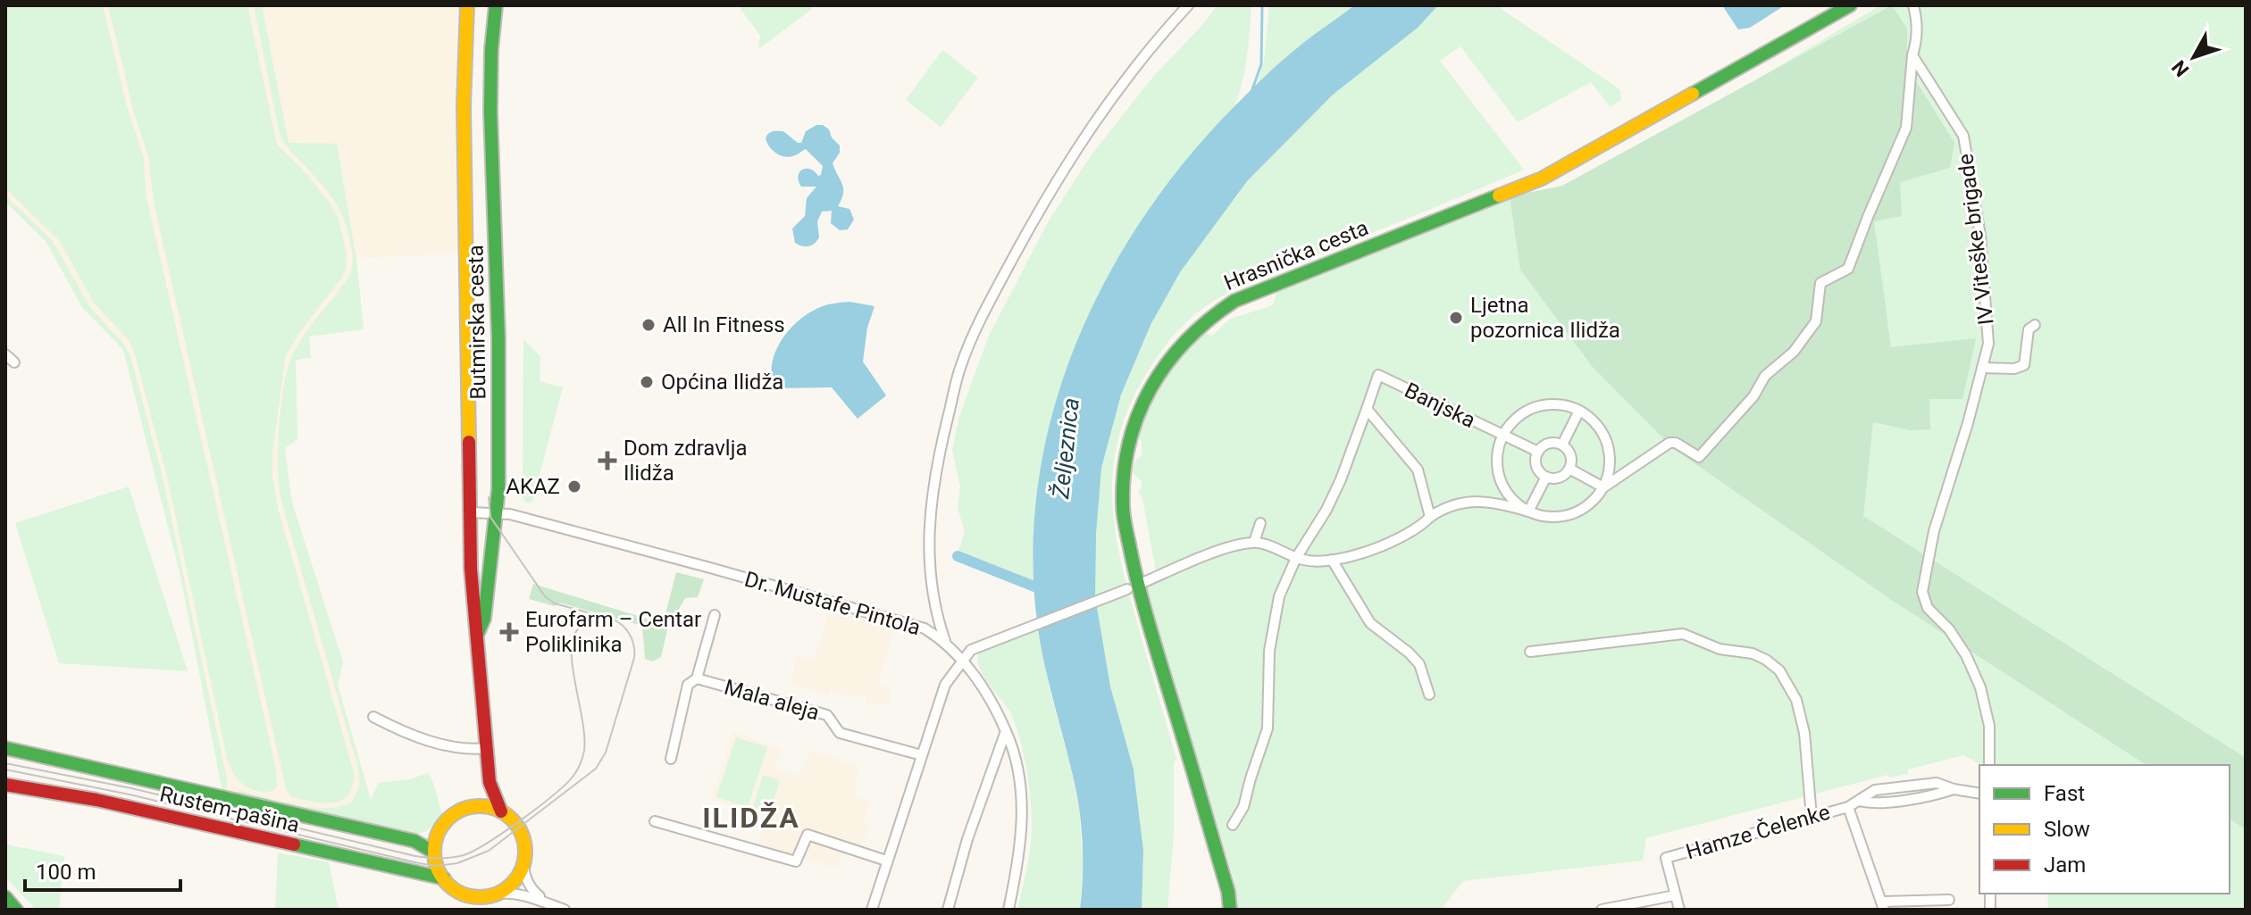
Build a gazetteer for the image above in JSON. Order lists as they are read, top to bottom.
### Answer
{
  "streets": {
    "main road": ["Hrasnička cesta", "Butmirska cesta", "Rustem-pašina"],
    "street": [
      "IV Viteške brigade",
      "Banjska",
      "Dr. Mustafe Pintola",
      "Mala aleja",
      "Hamze Čelenke"
    ]
  },
  "crossings": [
    ["Butmirska cesta", "Dr. Mustafe Pintola"],
    ["Butmirska cesta", "Rustem-pašina"]
  ],
  "districts": ["ILIDŽA"],
  "water": ["Željeznica"],
  "places": {
    "other": [
      "Ljetna pozornica Ilidža",
      "All In Fitness",
      "Općina Ilidža",
      "AKAZ"
    ],
    "health": ["Dom zdravlja Ilidža", "Eurofarm – Centar Poliklinika"]
  },
  "legend": ["Fast", "Slow", "Jam"],
  "scale_bar": "100 m",
  "north": "bottom left"
}
